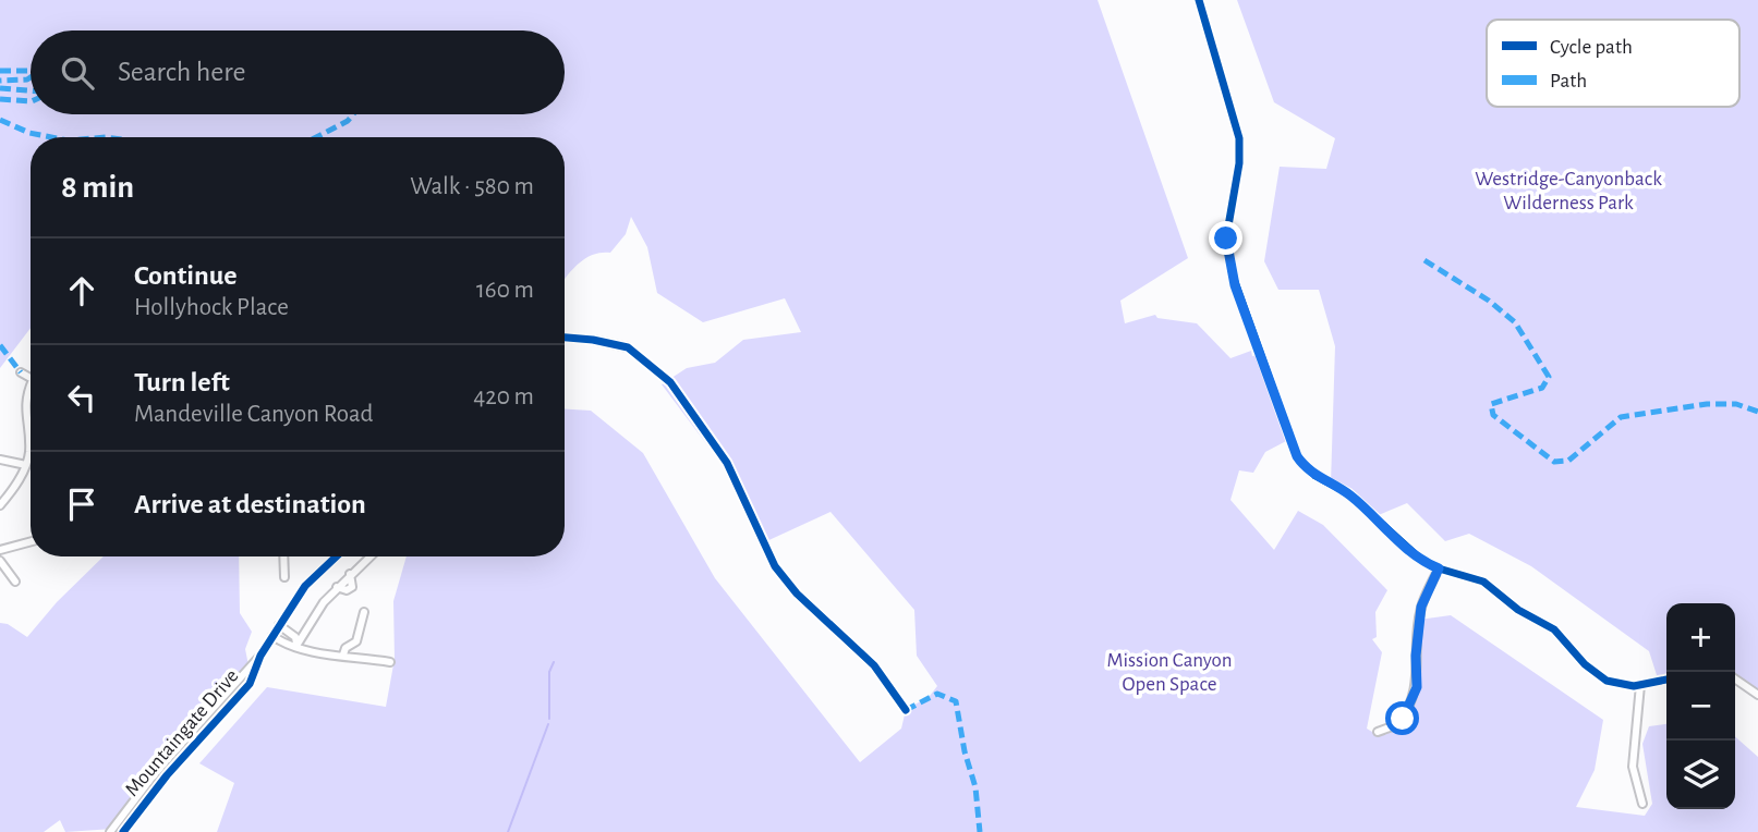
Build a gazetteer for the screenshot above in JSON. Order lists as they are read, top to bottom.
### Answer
{
  "streets": {
    "street": ["Mountaingate Drive"]
  },
  "parks": ["Westridge-Canyonback Wilderness Park", "Mission Canyon Open Space"],
  "legend": ["Cycle path", "Path"],
  "page": {
    "search": "Search here",
    "heading": ["8 min", "Walk · 580 m"],
    "list": [
      ["Continue", "Hollyhock Place", "160 m"],
      ["Turn left", "Mandeville Canyon Road", "420 m"],
      "Arrive at destination"
    ],
    "map_buttons": ["+", "−"]
  }
}
